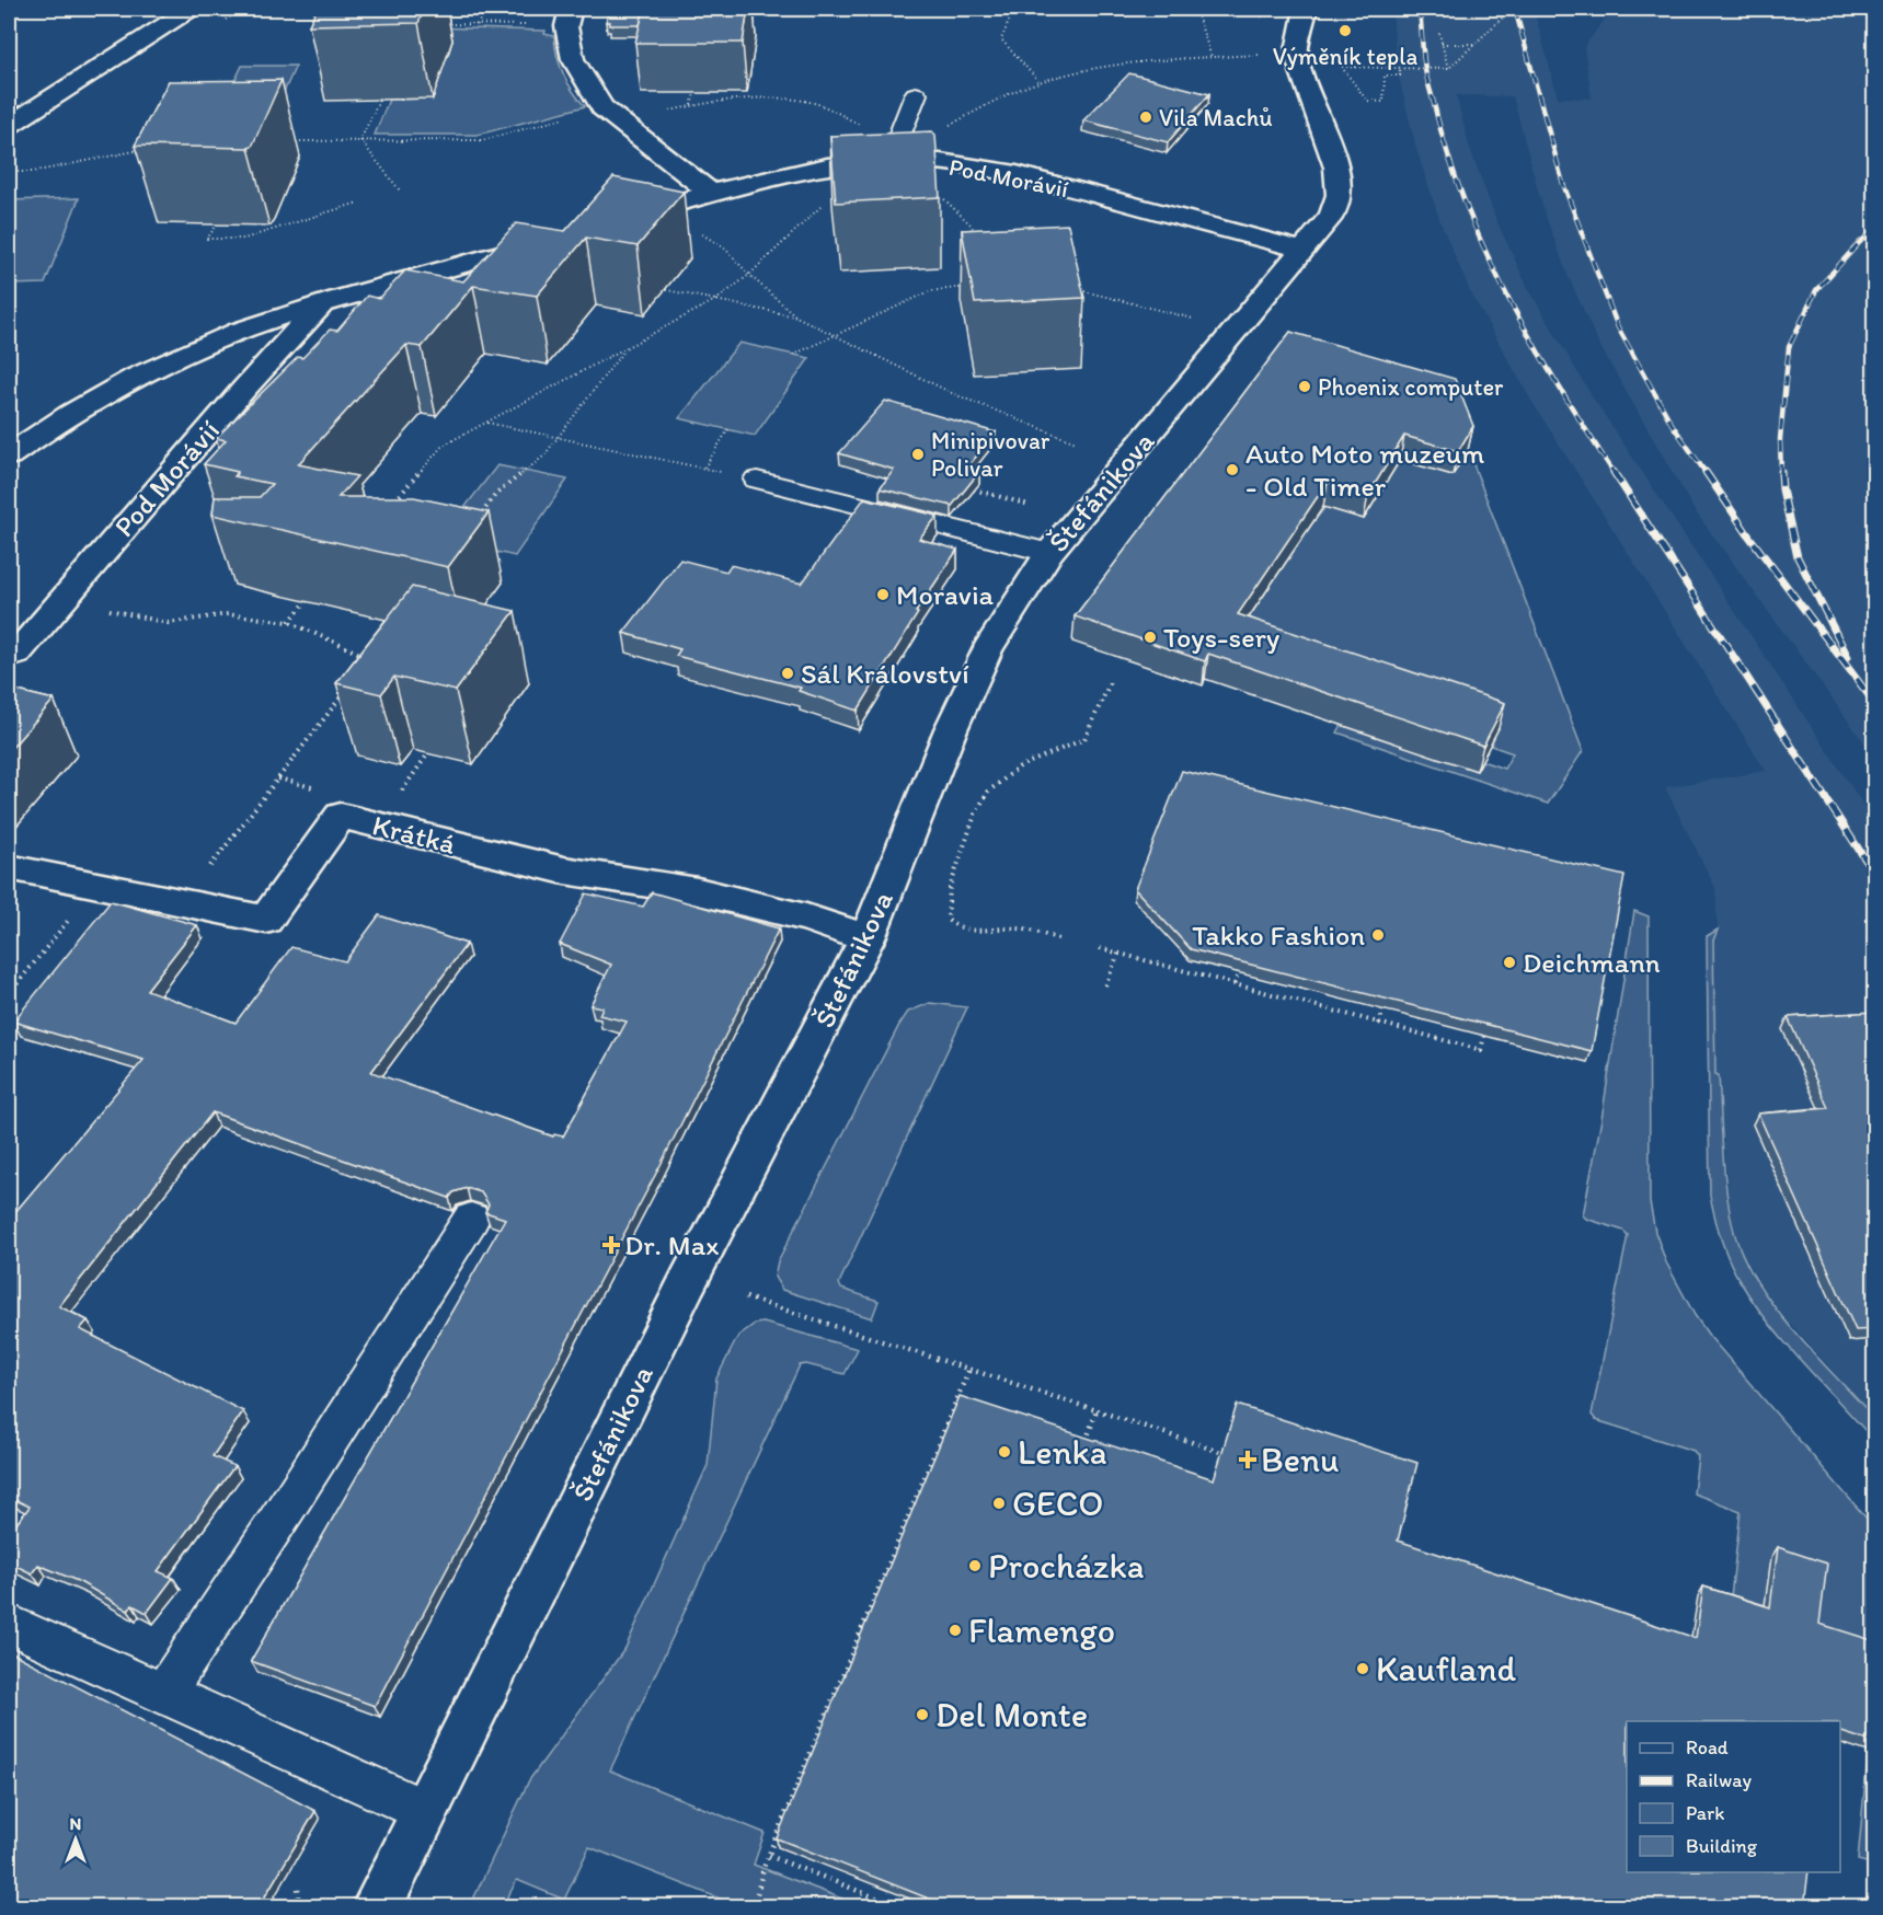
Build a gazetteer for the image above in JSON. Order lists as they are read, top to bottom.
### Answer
{
  "streets": {
    "street": ["Pod Morávií", "Štefánikova", "Krátká"]
  },
  "crossings": [
    ["Pod Morávií", "Štefánikova"],
    ["Štefánikova", "Krátká"]
  ],
  "places": {
    "other": [
      "Výměník tepla",
      "Vila Machů",
      "Phoenix computer",
      "Minipivovar Polivar",
      "Auto Moto muzeum - Old Timer",
      "Moravia",
      "Toys-sery",
      "Sál Království",
      "Takko Fashion",
      "Deichmann",
      "Lenka",
      "GECO",
      "Procházka",
      "Flamengo",
      "Kaufland",
      "Del Monte"
    ],
    "health": ["Dr. Max", "Benu"]
  },
  "legend": [
    "Road",
    "Railway",
    "Park",
    "Building"
  ],
  "north": "top"
}
